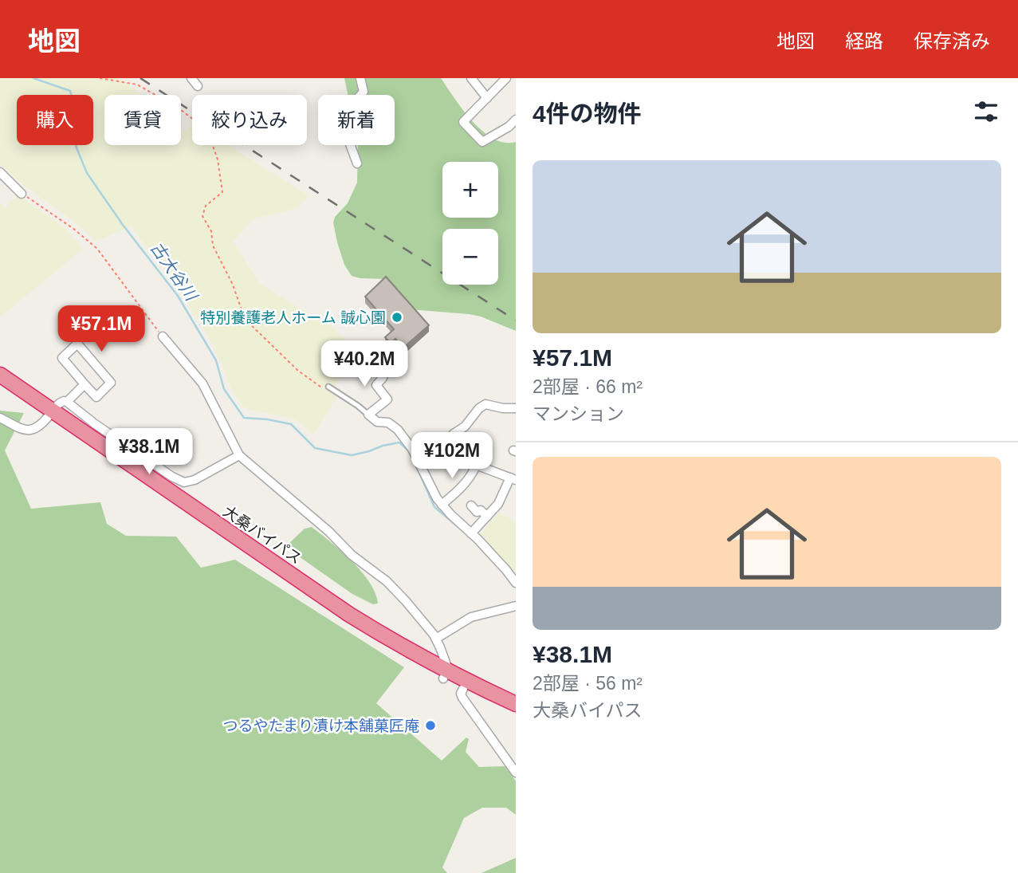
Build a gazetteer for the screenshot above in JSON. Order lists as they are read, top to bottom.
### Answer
{
  "streets": {
    "highway": ["大桑バイパス"]
  },
  "water": ["古大谷川"],
  "places": ["特別養護老人ホーム 誠心園", "つるやたまり漬け本舗菓匠庵"],
  "page": {
    "header": "地図",
    "nav": ["地図", "経路", "保存済み"],
    "heading": "4件の物件",
    "chip": [
      "購入",
      "賃貸",
      "絞り込み",
      "新着"
    ],
    "list": [
      {
        "name": "¥57.1M",
        "note": "2部屋 · 66 m² · マンション"
      },
      {
        "name": "¥38.1M",
        "note": "2部屋 · 56 m² · 大桑バイパス"
      }
    ],
    "map_buttons": ["+", "−"],
    "price": [
      "¥57.1M",
      "¥40.2M",
      "¥38.1M",
      "¥102M"
    ]
  }
}
